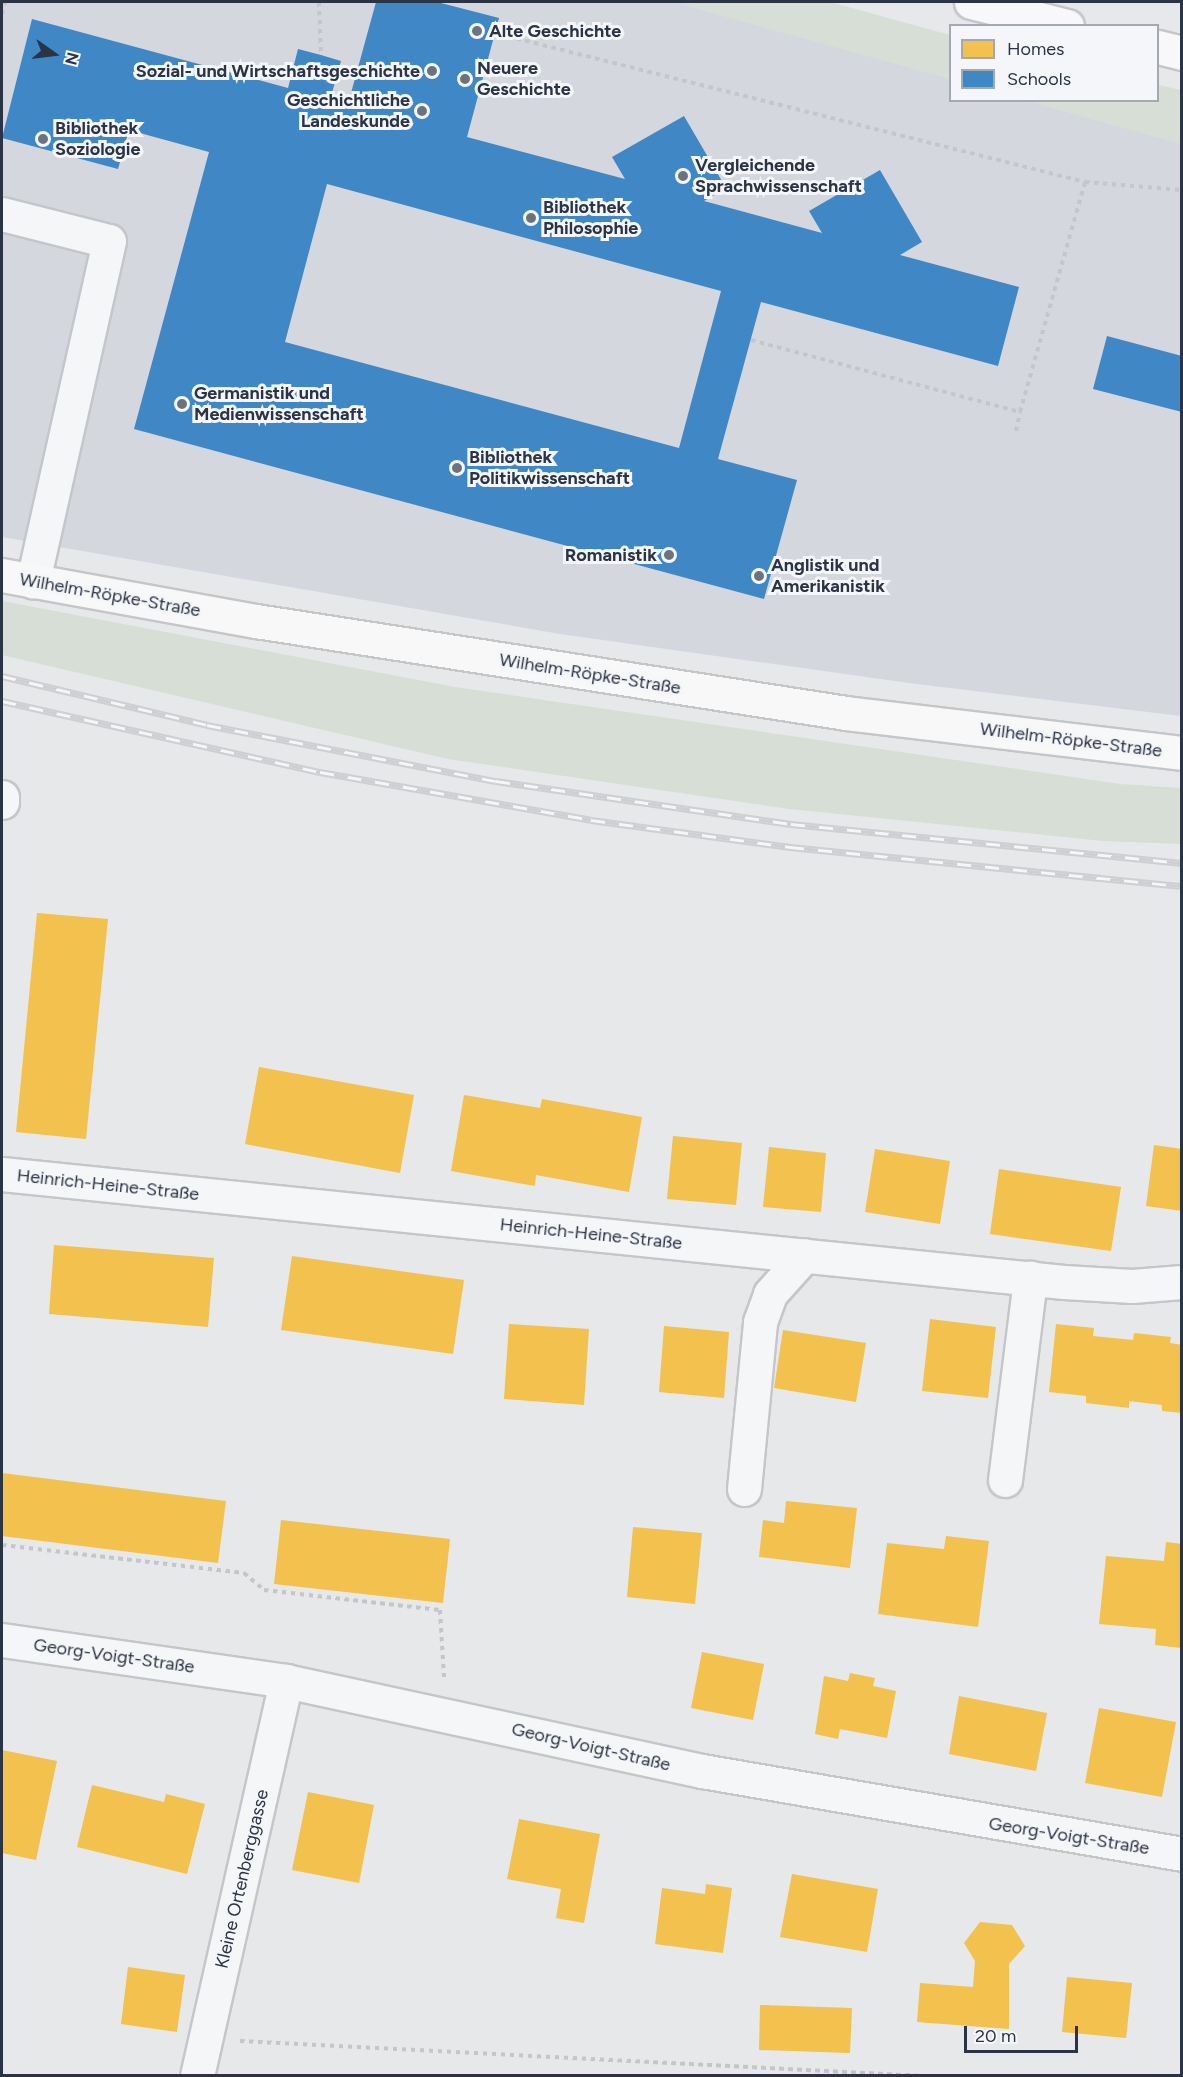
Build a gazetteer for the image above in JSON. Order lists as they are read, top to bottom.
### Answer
{
  "streets": {
    "main road": ["Wilhelm-Röpke-Straße"],
    "street": ["Heinrich-Heine-Straße", "Georg-Voigt-Straße", "Kleine Ortenberggasse"]
  },
  "crossings": [
    ["Georg-Voigt-Straße", "Kleine Ortenberggasse"]
  ],
  "places": [
    "Alte Geschichte",
    "Sozial- und Wirtschaftsgeschichte",
    "Neuere Geschichte",
    "Geschichtliche Landeskunde",
    "Bibliothek Soziologie",
    "Vergleichende Sprachwissenschaft",
    "Bibliothek Philosophie",
    "Germanistik und Medienwissenschaft",
    "Bibliothek Politikwissenschaft",
    "Romanistik",
    "Anglistik und Amerikanistik"
  ],
  "legend": ["Homes", "Schools"],
  "scale_bar": "20 m",
  "north": "right"
}
